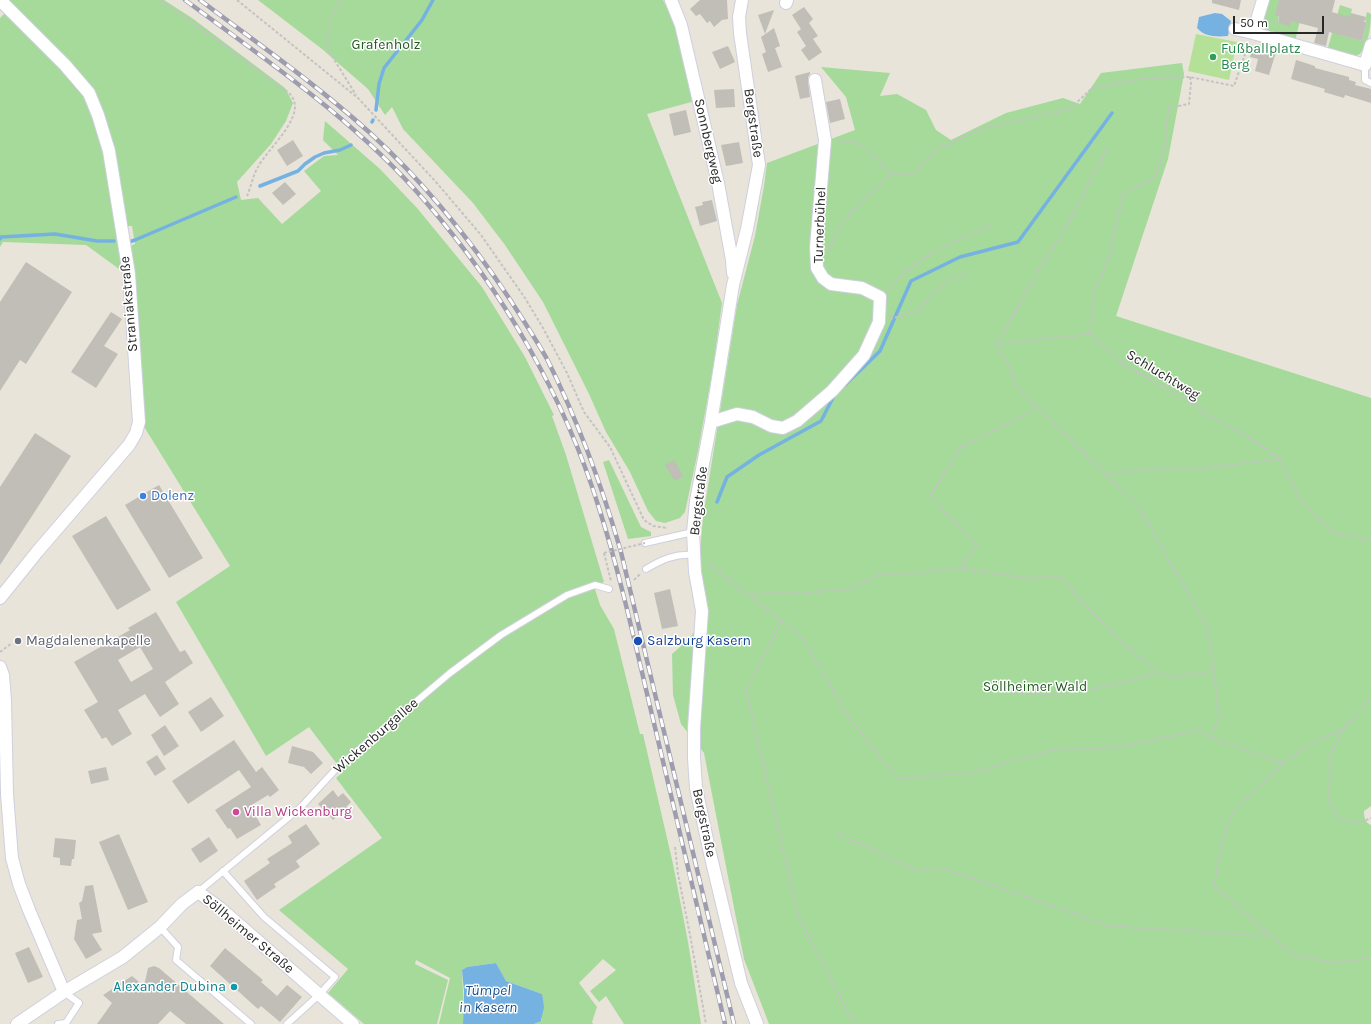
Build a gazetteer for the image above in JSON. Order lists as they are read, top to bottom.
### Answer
{
  "streets": {
    "street": [
      "Bergstraße",
      "Sonnbergweg",
      "Turnerbühel",
      "Straniakstraße",
      "Söllheimer Straße"
    ],
    "lane": ["Wickenburgallee"],
    "path": ["Schluchtweg"]
  },
  "crossings": [
    ["Bergstraße", "Sonnbergweg"],
    ["Wickenburgallee", "Söllheimer Straße"]
  ],
  "water": ["Tümpel in Kasern"],
  "parks": ["Grafenholz", "Söllheimer Wald"],
  "places": [
    "Fußballplatz Berg",
    "Dolenz",
    "Magdalenenkapelle",
    "Salzburg Kasern",
    "Villa Wickenburg",
    "Alexander Dubina"
  ],
  "scale_bar": "50 m"
}
